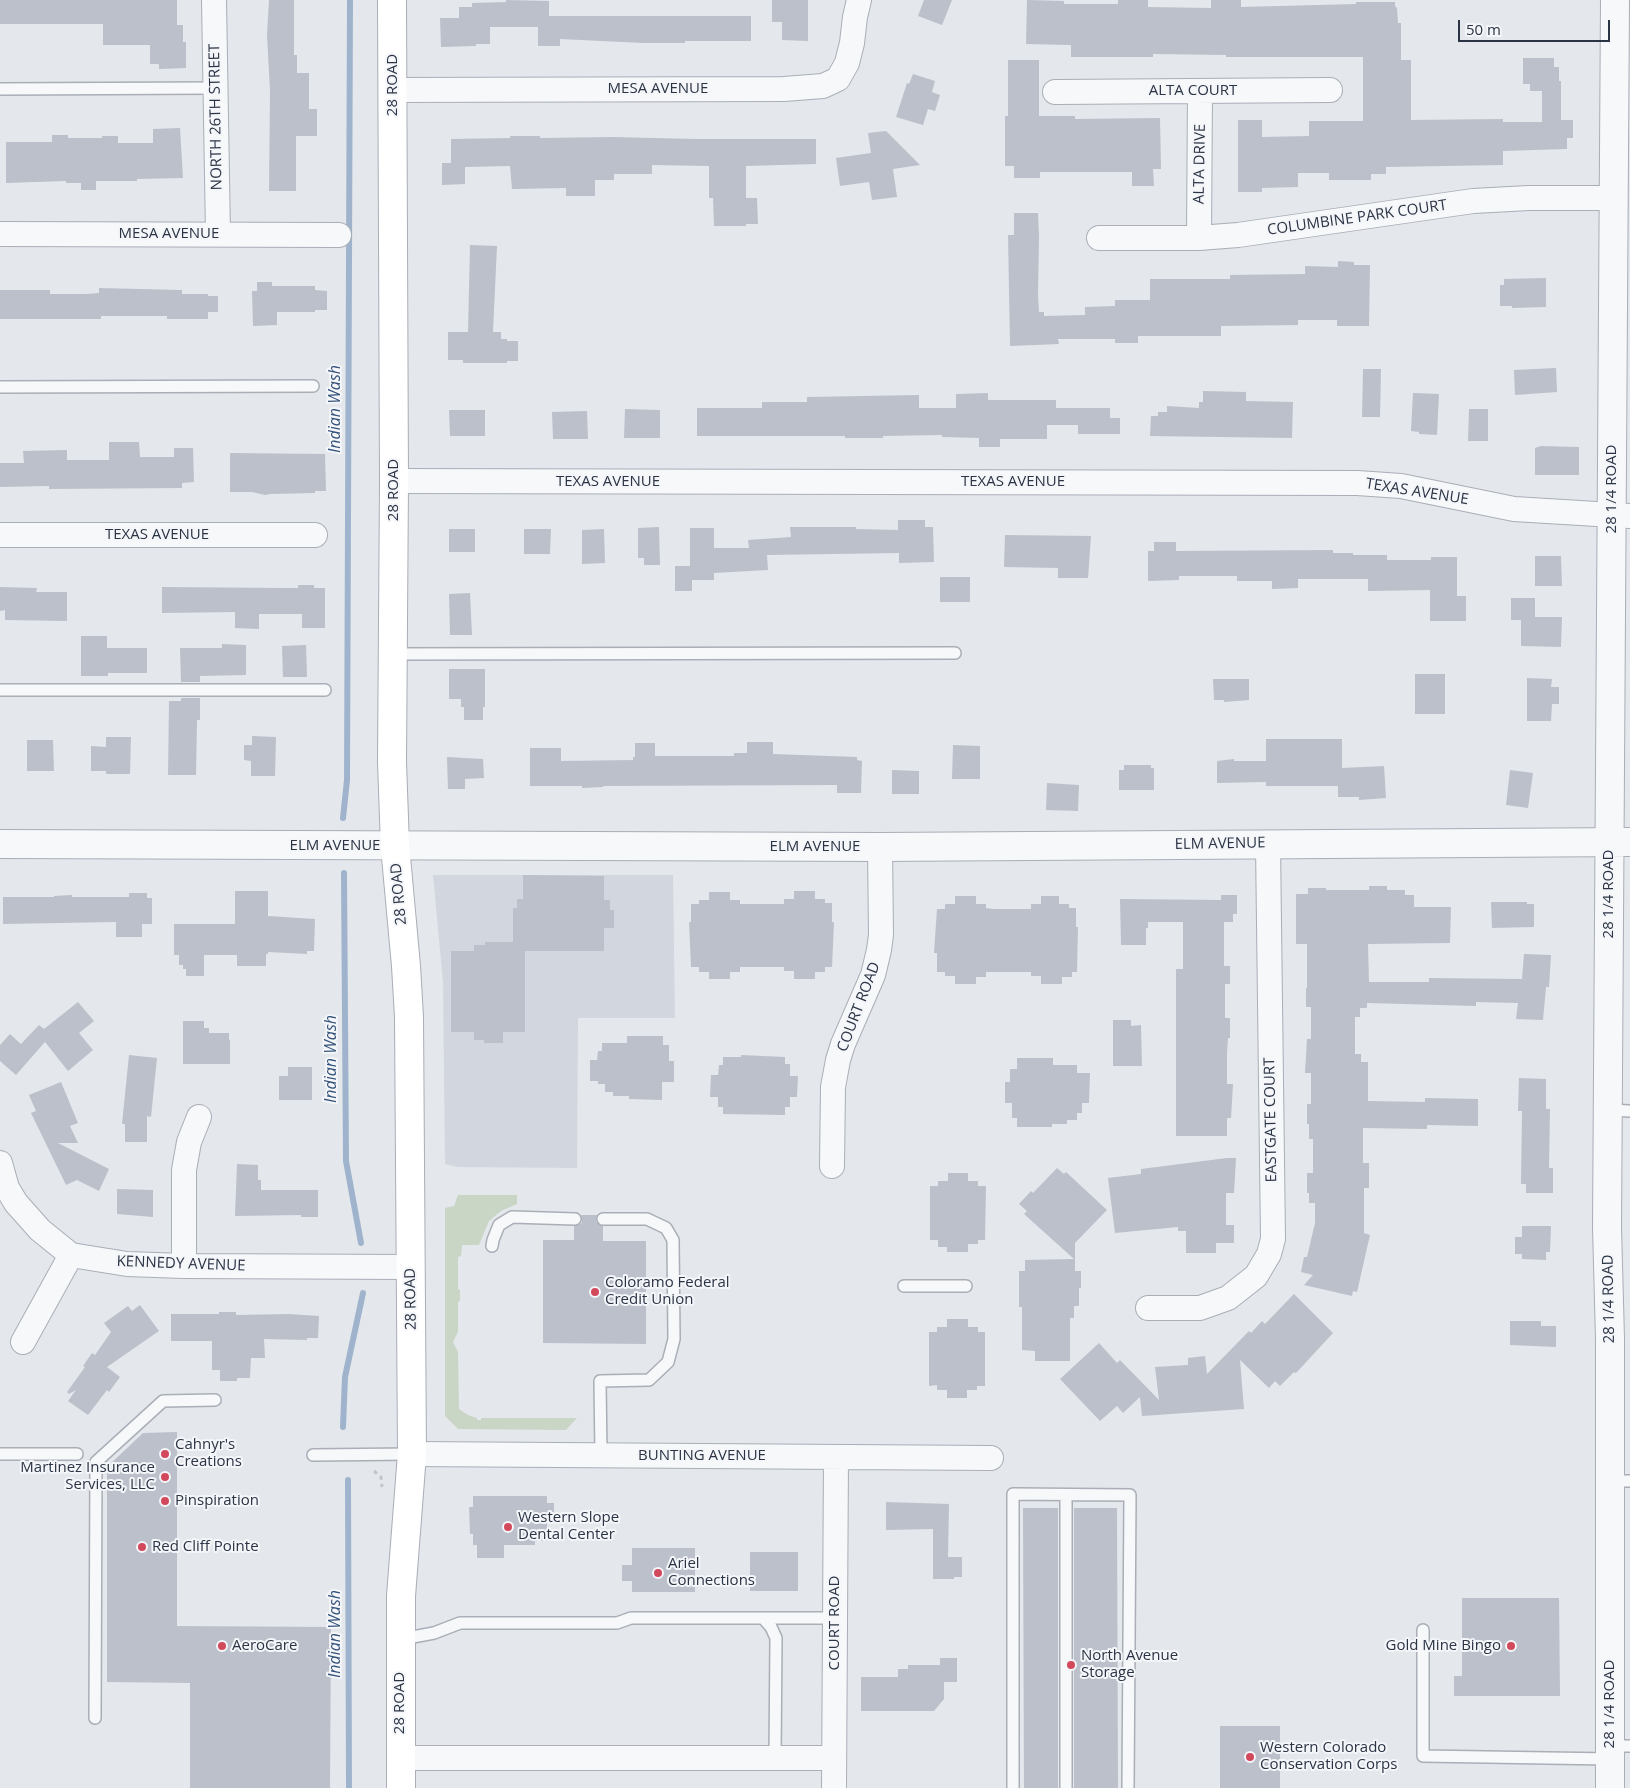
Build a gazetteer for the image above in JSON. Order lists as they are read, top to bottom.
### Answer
{
  "streets": {
    "main road": ["28 ROAD"],
    "street": [
      "MESA AVENUE",
      "ALTA COURT",
      "NORTH 26TH STREET",
      "ALTA DRIVE",
      "COLUMBINE PARK COURT",
      "TEXAS AVENUE",
      "28 1/4 ROAD",
      "ELM AVENUE",
      "COURT ROAD",
      "EASTGATE COURT",
      "KENNEDY AVENUE",
      "BUNTING AVENUE"
    ]
  },
  "crossings": [
    ["28 ROAD", "MESA AVENUE"],
    ["28 ROAD", "TEXAS AVENUE"],
    ["28 ROAD", "ELM AVENUE"],
    ["28 ROAD", "KENNEDY AVENUE"],
    ["28 ROAD", "BUNTING AVENUE"],
    ["MESA AVENUE", "NORTH 26TH STREET"],
    ["ALTA COURT", "ALTA DRIVE"],
    ["ALTA DRIVE", "COLUMBINE PARK COURT"],
    ["COLUMBINE PARK COURT", "28 1/4 ROAD"],
    ["TEXAS AVENUE", "28 1/4 ROAD"],
    ["28 1/4 ROAD", "ELM AVENUE"],
    ["ELM AVENUE", "COURT ROAD"],
    ["ELM AVENUE", "EASTGATE COURT"],
    ["COURT ROAD", "BUNTING AVENUE"]
  ],
  "water": ["Indian Wash"],
  "places": [
    "Coloramo Federal Credit Union",
    "Cahnyr's Creations",
    "Martinez Insurance Services, LLC",
    "Pinspiration",
    "Western Slope Dental Center",
    "Red Cliff Pointe",
    "Ariel Connections",
    "AeroCare",
    "Gold Mine Bingo",
    "North Avenue Storage",
    "Western Colorado Conservation Corps"
  ],
  "scale_bar": "50 m"
}
